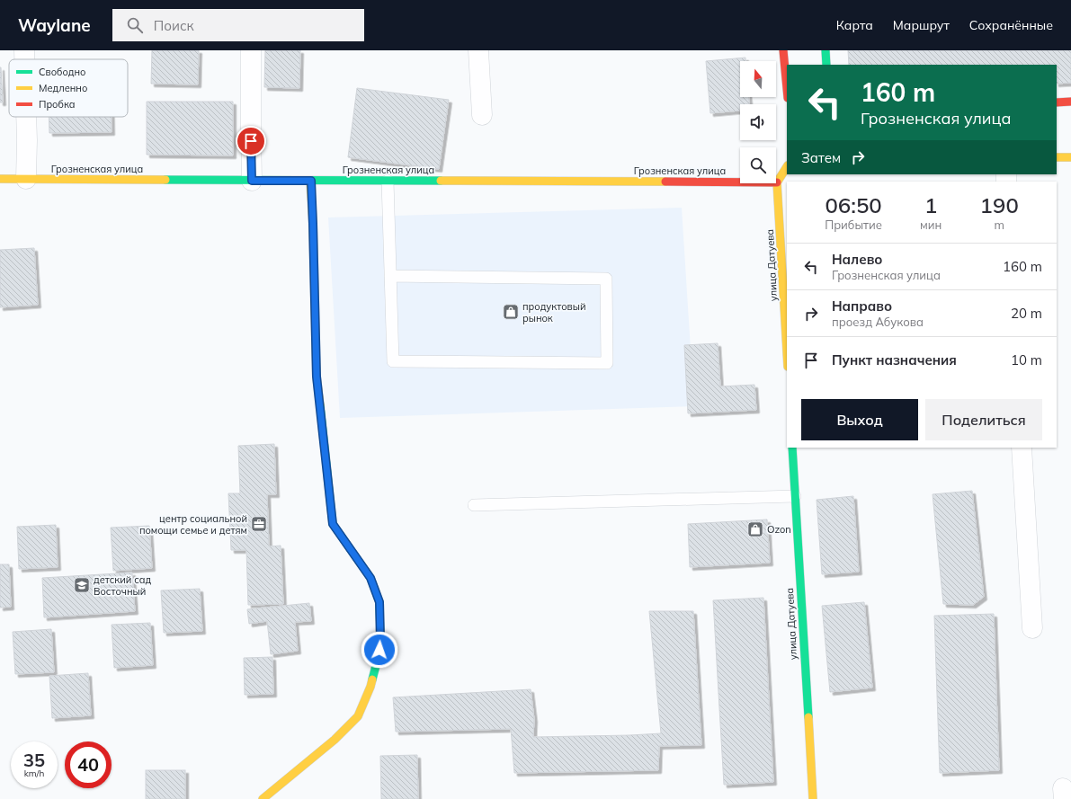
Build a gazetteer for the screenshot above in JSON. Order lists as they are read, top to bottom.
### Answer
{
  "streets": {
    "street": ["Грозненская улица", "улица Датуева"]
  },
  "crossings": [
    ["Грозненская улица", "улица Датуева"]
  ],
  "places": {
    "shop": ["продуктовый рынок", "Ozon"],
    "office": ["центр социальной помощи семье и детям"],
    "school or university": ["детский сад Восточный"]
  },
  "legend": ["Свободно", "Медленно", "Пробка"],
  "north": "top",
  "page": {
    "header": "Waylane",
    "search": "Поиск",
    "nav": ["Карта", "Маршрут", "Сохранённые"],
    "turn": ["160 m", "Грозненская улица"],
    "then": "Затем",
    "eta": [
      "06:50",
      "Прибытие",
      "1",
      "мин",
      "190",
      "m"
    ],
    "list": [
      {
        "name": "Налево",
        "note": "Грозненская улица",
        "value": "160 m"
      },
      {
        "name": "Направо",
        "note": "проезд Абукова",
        "value": "20 m"
      },
      {
        "name": "Пункт назначения",
        "value": "10 m"
      }
    ],
    "buttons": ["Выход", "Поделиться"],
    "speed": "35 km/h",
    "limit": "40"
  }
}
